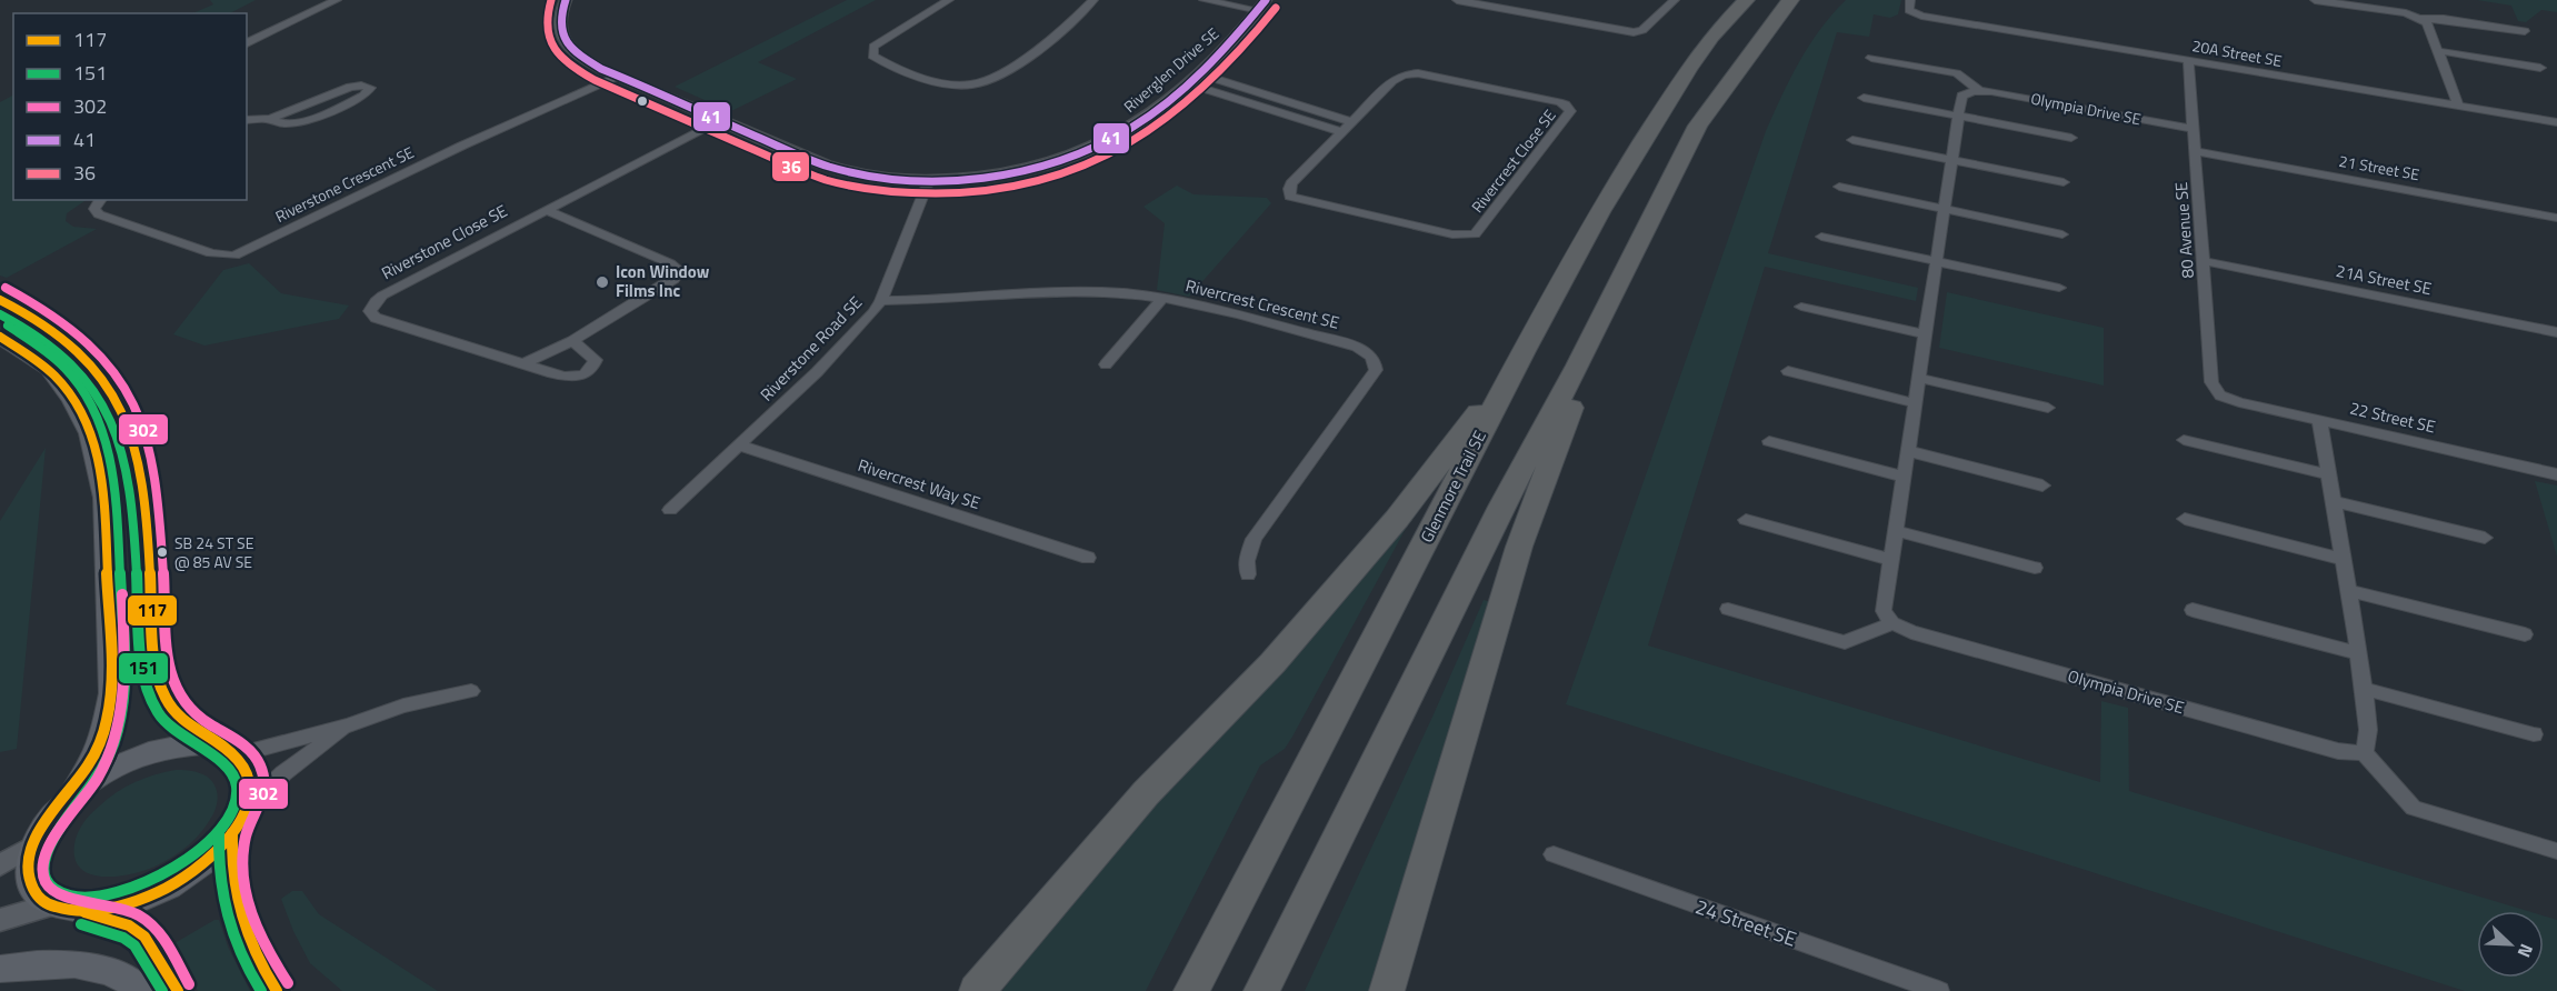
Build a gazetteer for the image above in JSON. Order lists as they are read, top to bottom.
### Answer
{
  "streets": {
    "highway": ["Glenmore Trail SE"],
    "street": [
      "20A Street SE",
      "Riverglen Drive SE",
      "Olympia Drive SE",
      "Rivercrest Close SE",
      "21 Street SE",
      "Riverstone Crescent SE",
      "80 Avenue SE",
      "Riverstone Close SE",
      "21A Street SE",
      "Rivercrest Crescent SE",
      "Riverstone Road SE",
      "22 Street SE",
      "Rivercrest Way SE",
      "24 Street SE"
    ]
  },
  "crossings": [
    ["20A Street SE", "80 Avenue SE"],
    ["Riverglen Drive SE", "Riverstone Crescent SE"],
    ["Riverglen Drive SE", "Riverstone Close SE"],
    ["Riverglen Drive SE", "Riverstone Road SE"],
    ["Olympia Drive SE", "80 Avenue SE"],
    ["21 Street SE", "80 Avenue SE"],
    ["80 Avenue SE", "21A Street SE"],
    ["80 Avenue SE", "22 Street SE"],
    ["Rivercrest Crescent SE", "Riverstone Road SE"],
    ["Riverstone Road SE", "Rivercrest Way SE"]
  ],
  "places": ["Icon Window Films Inc", "SB 24 ST SE @ 85 AV SE"],
  "lines": [
    "transit line 41",
    "transit line 36",
    "transit line 302",
    "transit line 117",
    "transit line 151"
  ],
  "legend": [
    "117",
    "151",
    "302",
    "41",
    "36"
  ],
  "north": "bottom right"
}
